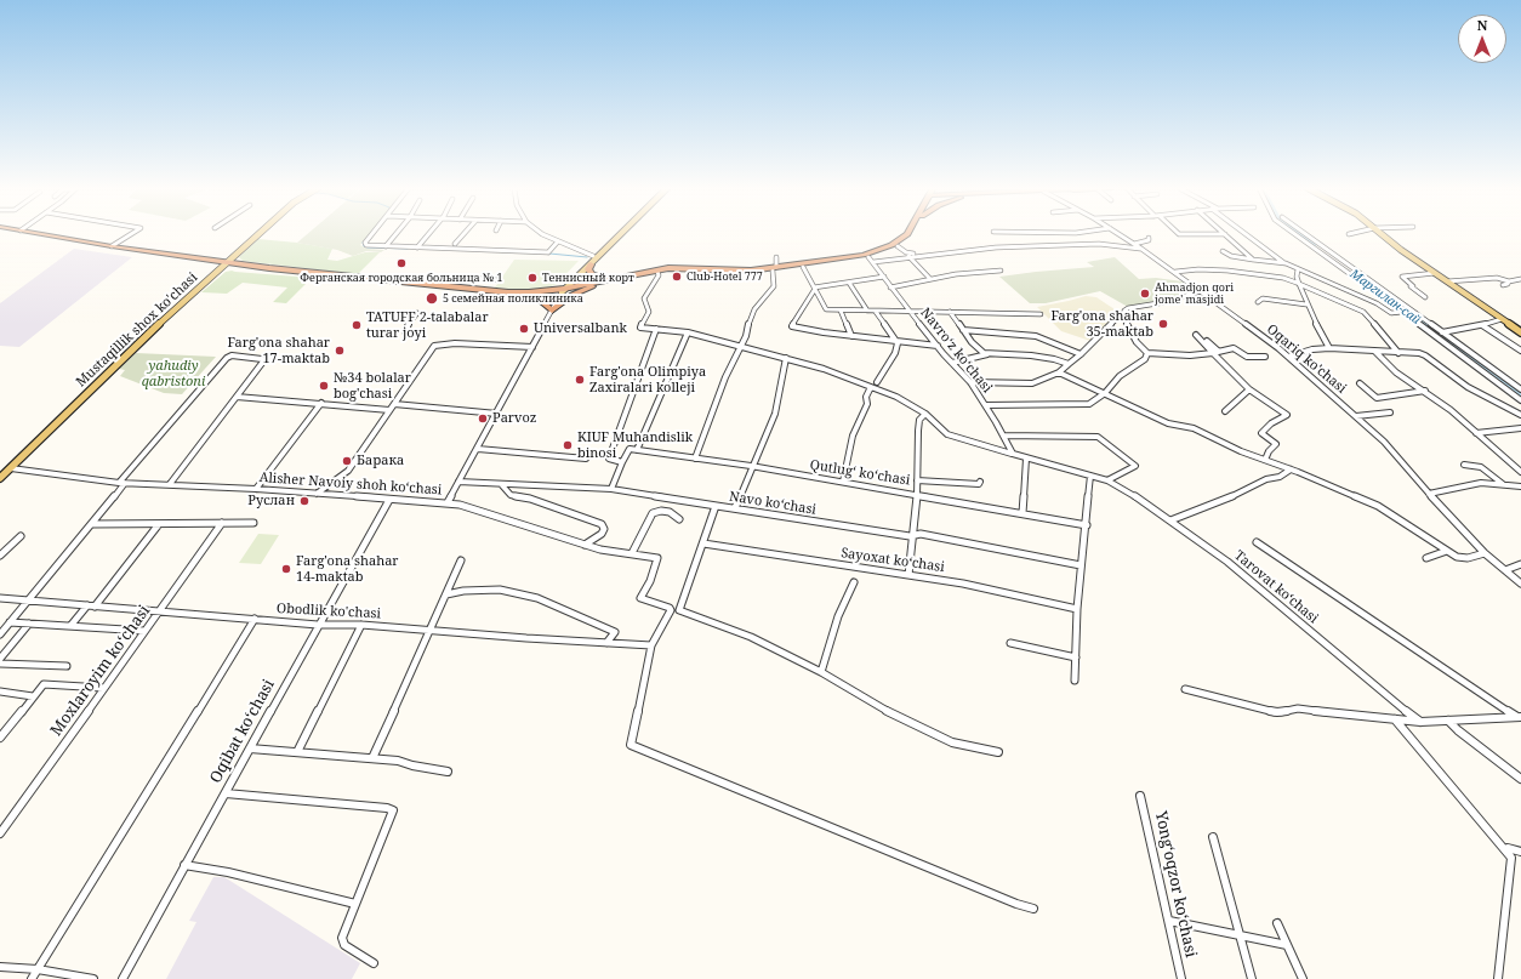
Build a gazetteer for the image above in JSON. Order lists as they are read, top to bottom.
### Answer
{
  "streets": {
    "main road": ["Mustaqillik shox ko'chasi", "Alisher Navoiy shoh koʻchasi"],
    "street": [
      "Navroʻz koʻchasi",
      "Oqariq ko'chasi",
      "Qutlugʻ koʻchasi",
      "Navo koʻchasi",
      "Sayoxat koʻchasi",
      "Tarovat koʻchasi",
      "Obodlik ko'chasi",
      "Moxlaroyim koʻchasi",
      "Oqibat koʻchasi",
      "Yongʻoqzor koʻchasi"
    ]
  },
  "crossings": [
    ["Mustaqillik shox ko'chasi", "Alisher Navoiy shoh koʻchasi"],
    ["Alisher Navoiy shoh koʻchasi", "Navo koʻchasi"],
    ["Alisher Navoiy shoh koʻchasi", "Oqibat koʻchasi"],
    ["Obodlik ko'chasi", "Moxlaroyim koʻchasi"],
    ["Obodlik ko'chasi", "Oqibat koʻchasi"]
  ],
  "water": ["Маргилан-сай"],
  "parks": ["yahudiy qabristoni"],
  "places": [
    "Ферганская городская больница № 1",
    "Club-Hotel 777",
    "Теннисный корт",
    "Ahmadjon qori jome' masjidi",
    "5 семейная поликлиника",
    "Farg'ona shahar 35-maktab",
    "TATUFF 2-talabalar turar joyi",
    "Universalbank",
    "Farg'ona shahar 17-maktab",
    "Farg'ona Olimpiya Zaxiralari kolleji",
    "№34 bolalar bog'chasi",
    "Parvoz",
    "KIUF Muhandislik binosi",
    "Барака",
    "Руслан",
    "Farg'ona shahar 14-maktab"
  ],
  "north": "top"
}
